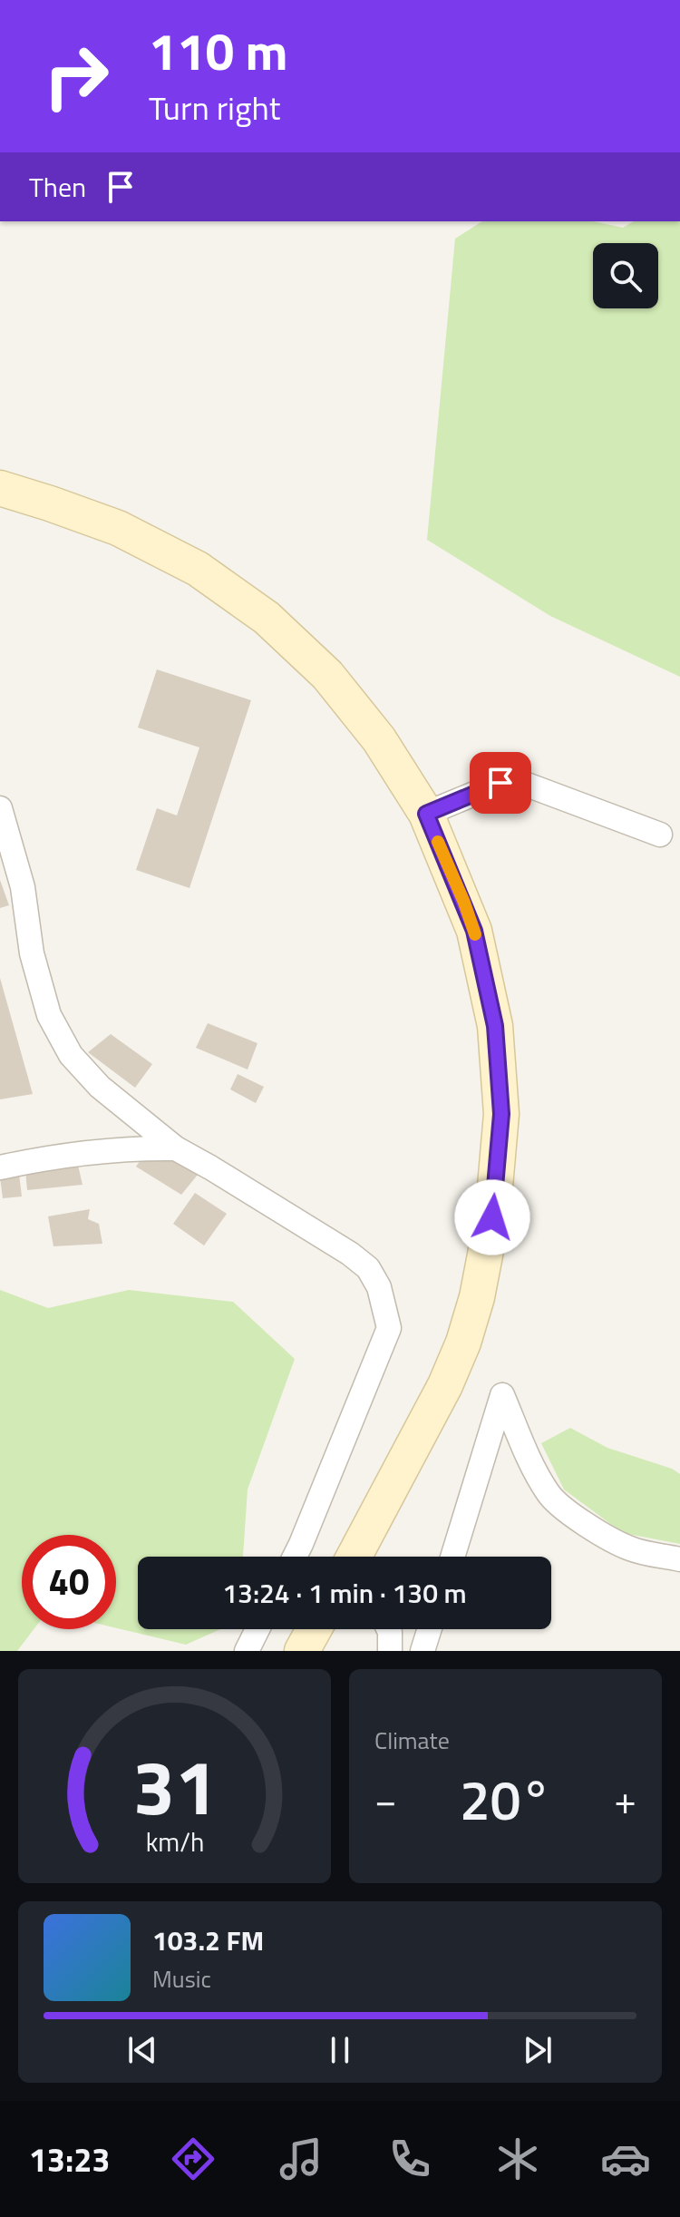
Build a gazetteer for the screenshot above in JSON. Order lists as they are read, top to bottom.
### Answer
{
  "page": {
    "turn": ["110 m", "Turn right"],
    "then": "Then",
    "limit": "40",
    "trip": "13:24 · 1 min · 130 m",
    "tile": "Climate",
    "heat": ["−", "20°", "+"],
    "song": ["103.2 FM", "Music"],
    "tabs": "13:23",
    "gauge": ["31", "km/h"]
  }
}
